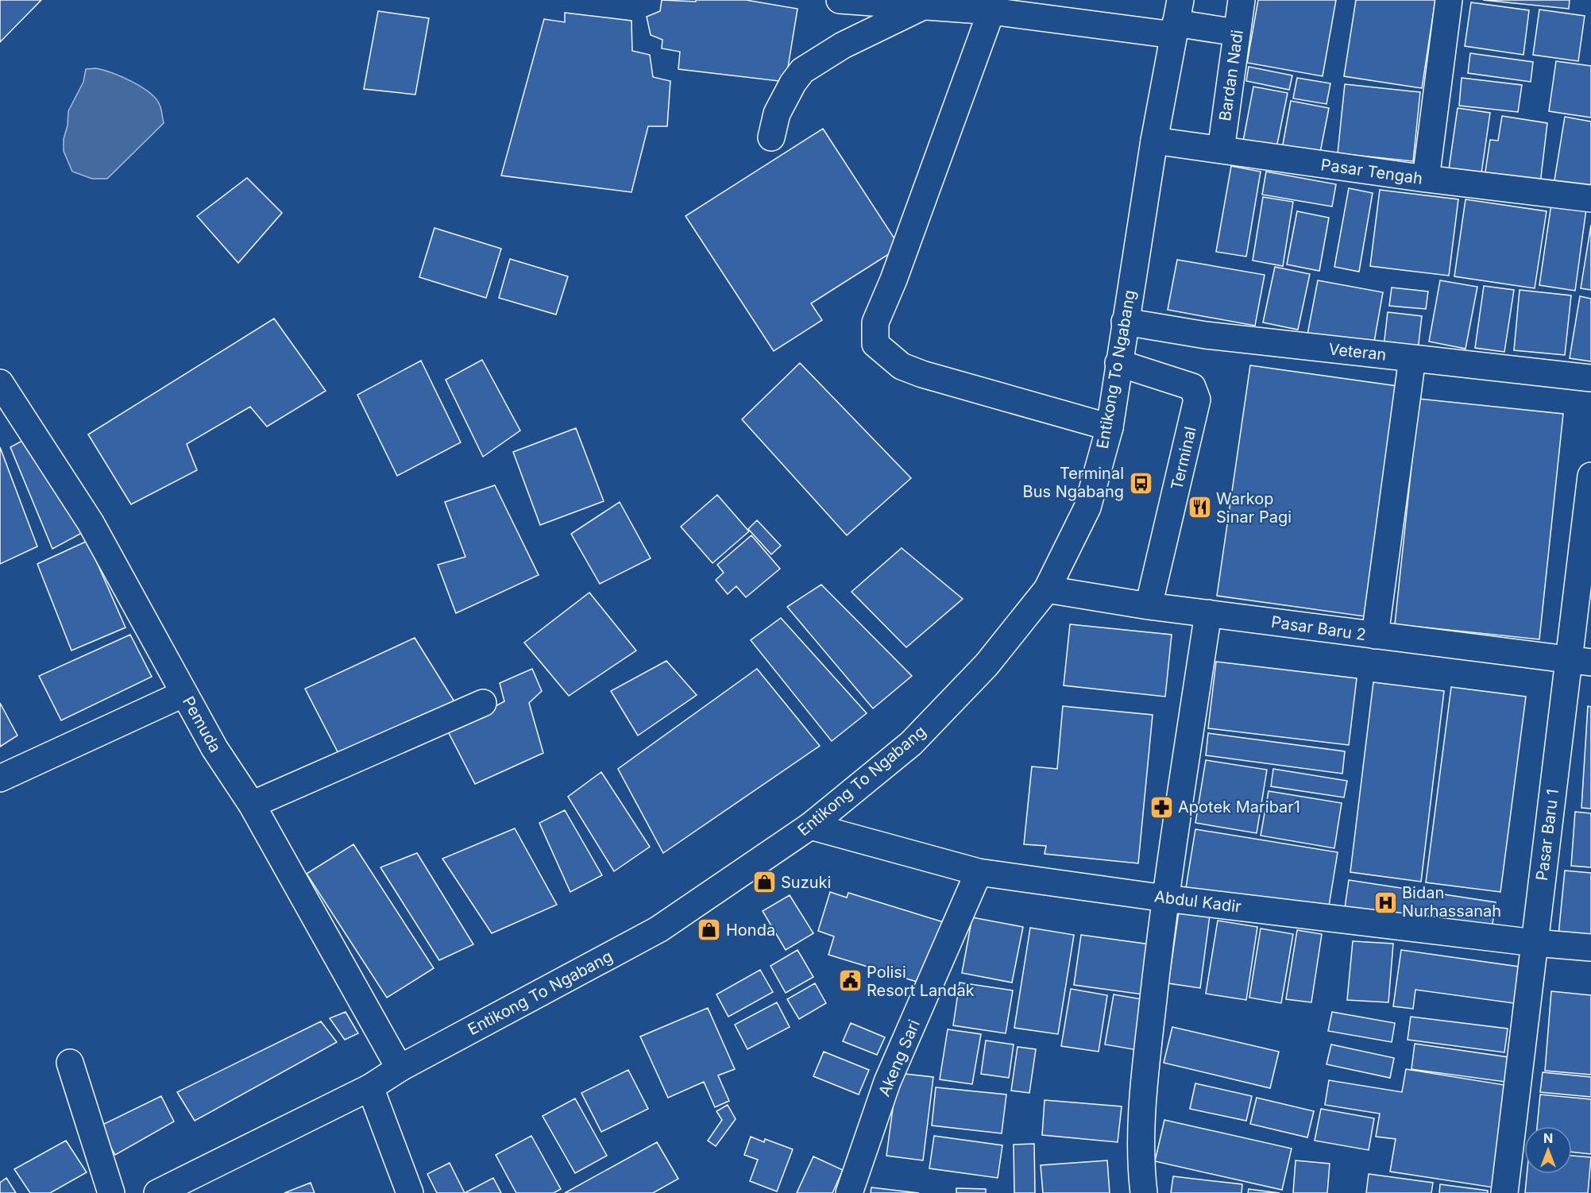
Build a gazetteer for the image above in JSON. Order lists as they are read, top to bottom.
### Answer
{
  "streets": {
    "main road": [
      "Bardan Nadi",
      "Pasar Tengah",
      "Veteran",
      "Entikong To Ngabang",
      "Terminal",
      "Pasar Baru 2",
      "Pemuda",
      "Pasar Baru 1",
      "Abdul Kadir",
      "Akeng Sari"
    ]
  },
  "crossings": [
    ["Bardan Nadi", "Pasar Tengah"],
    ["Pasar Tengah", "Entikong To Ngabang"],
    ["Veteran", "Entikong To Ngabang"],
    ["Entikong To Ngabang", "Terminal"],
    ["Entikong To Ngabang", "Pasar Baru 2"],
    ["Entikong To Ngabang", "Pemuda"],
    ["Entikong To Ngabang", "Abdul Kadir"],
    ["Terminal", "Pasar Baru 2"],
    ["Pasar Baru 2", "Pasar Baru 1"],
    ["Pasar Baru 1", "Abdul Kadir"],
    ["Abdul Kadir", "Akeng Sari"]
  ],
  "places": {
    "bus stop": ["Terminal Bus Ngabang"],
    "restaurant": ["Warkop Sinar Pagi"],
    "pharmacy": ["Apotek Maribar1"],
    "shop": ["Suzuki", "Honda"],
    "hospital": ["Bidan Nurhassanah"],
    "public building": ["Polisi Resort Landak"]
  },
  "north": "top"
}
